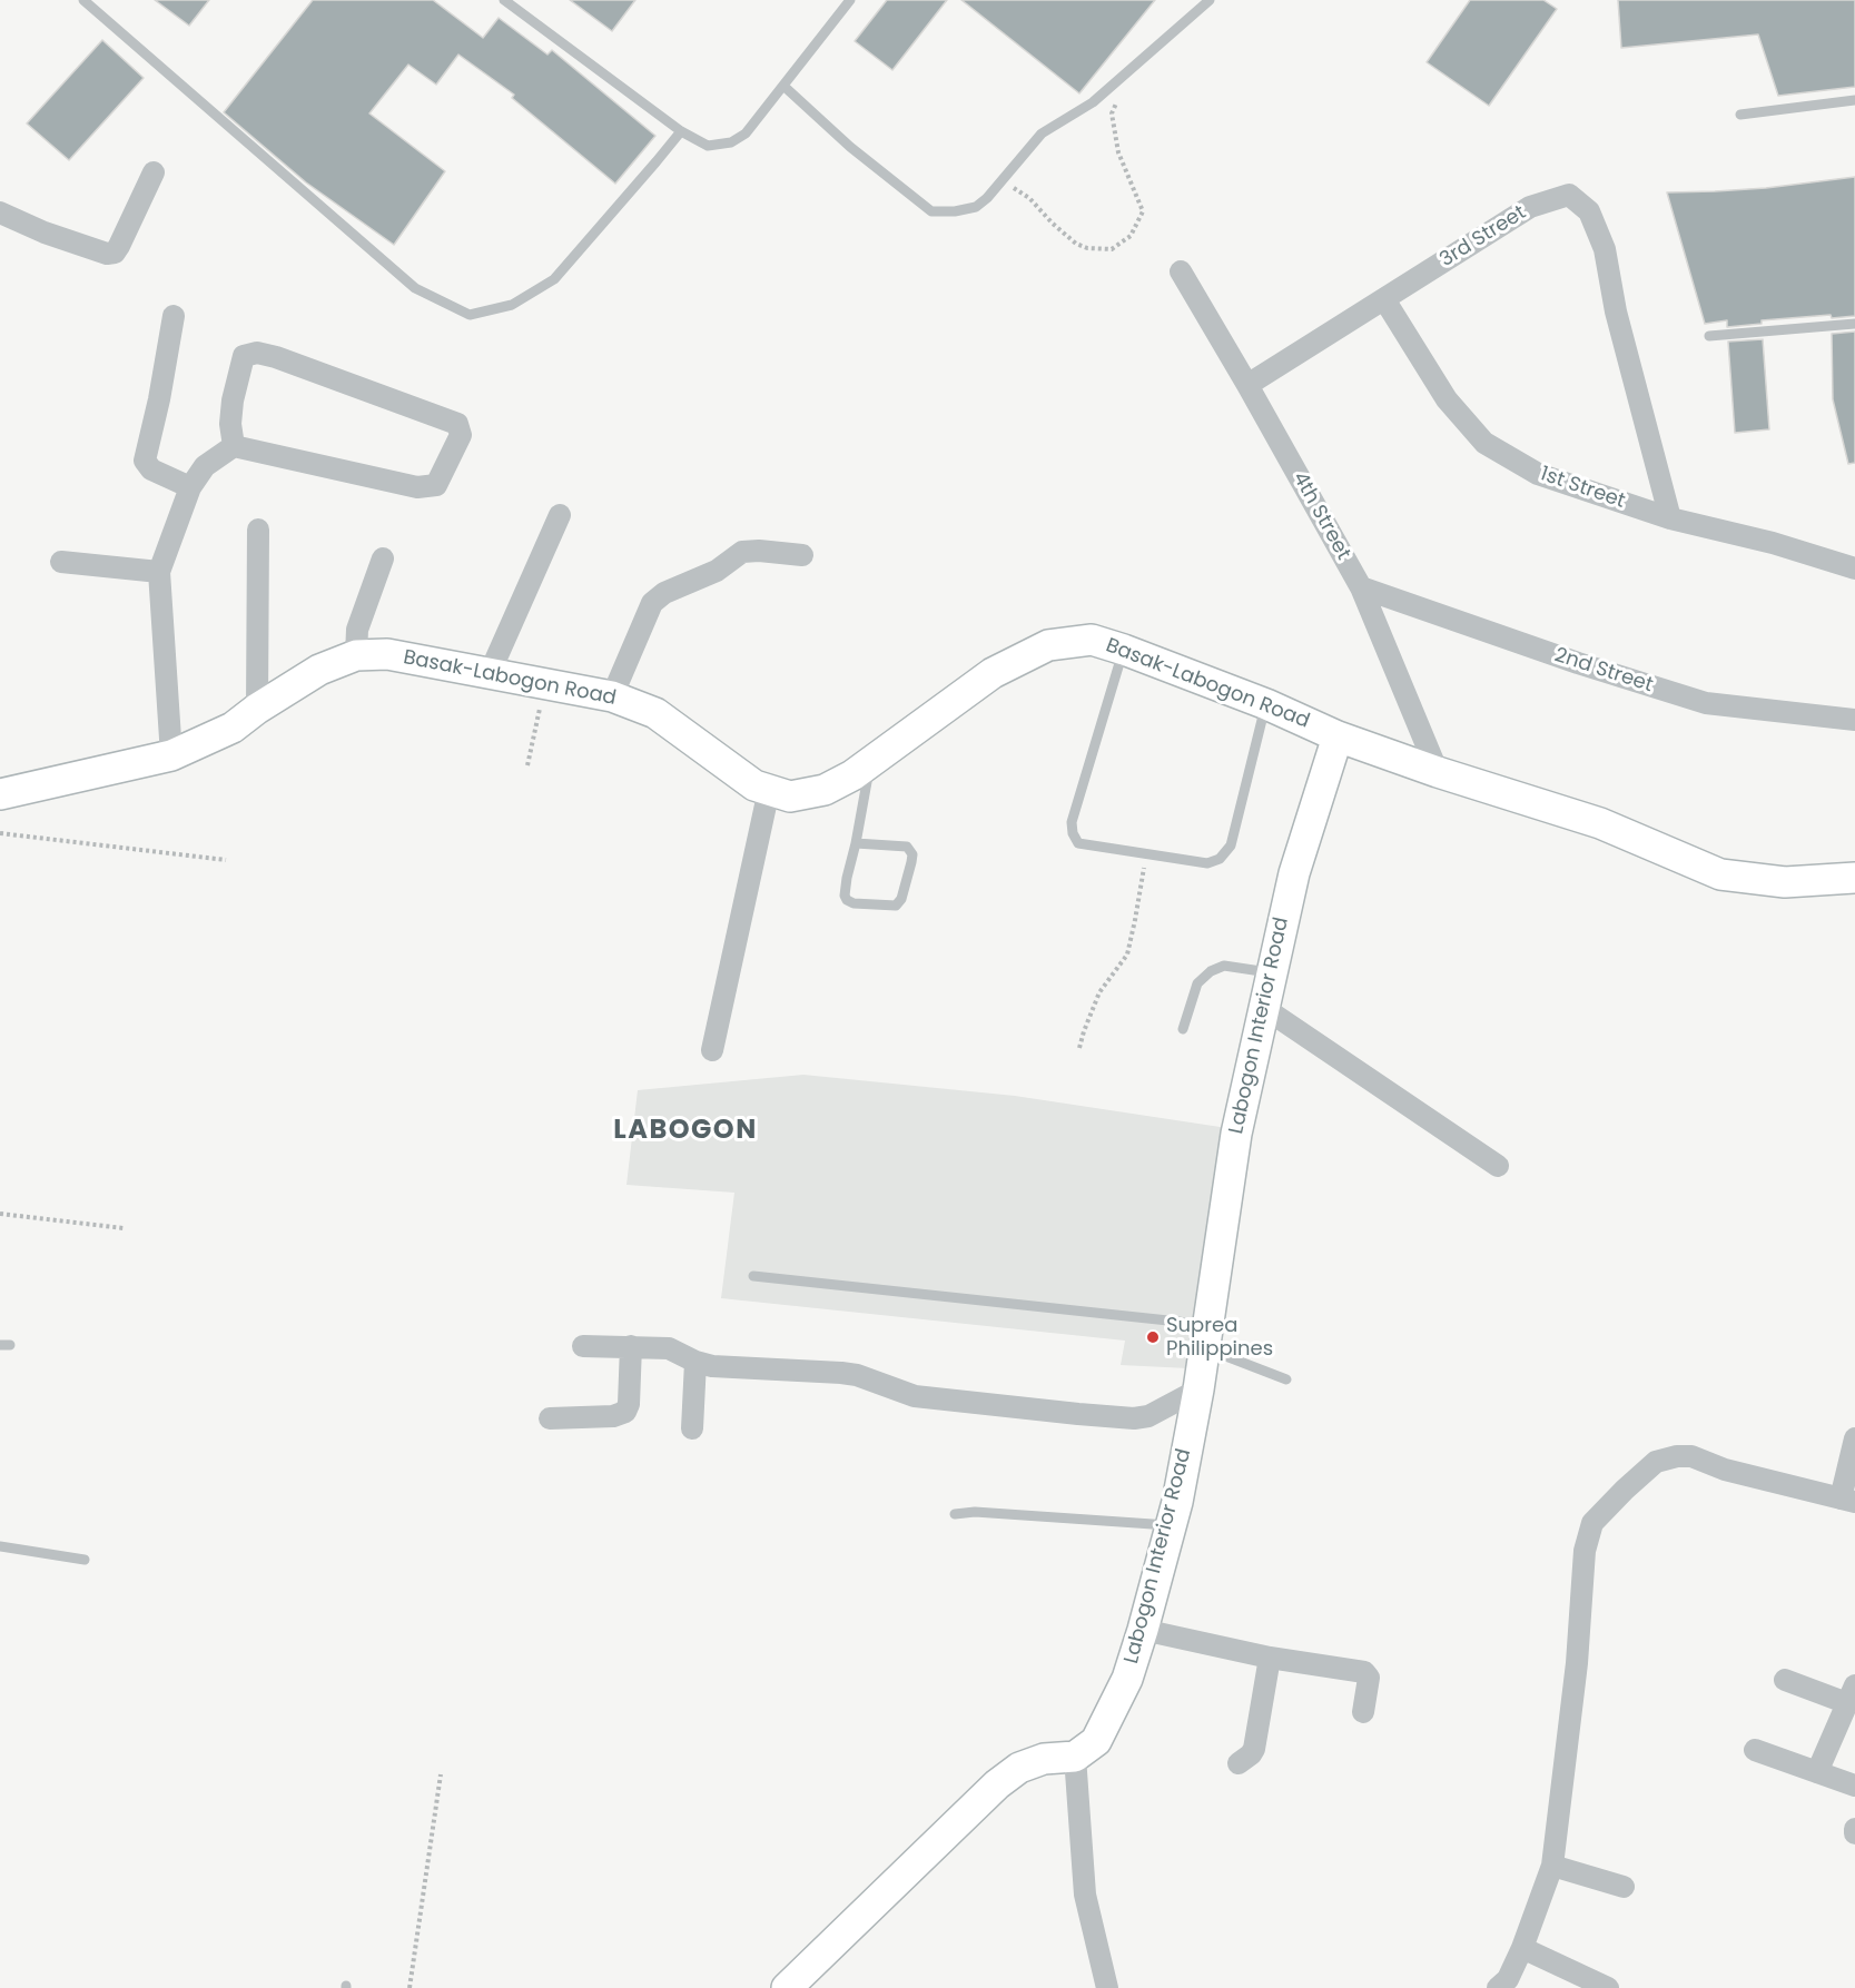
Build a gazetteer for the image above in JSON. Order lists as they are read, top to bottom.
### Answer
{
  "streets": {
    "street": [
      "3rd Street",
      "1st Street",
      "4th Street",
      "2nd Street",
      "Basak-Labogon Road",
      "Labogon Interior Road"
    ]
  },
  "crossings": [
    ["3rd Street", "1st Street"],
    ["3rd Street", "4th Street"],
    ["4th Street", "2nd Street"],
    ["4th Street", "Basak-Labogon Road"],
    ["Basak-Labogon Road", "Labogon Interior Road"]
  ],
  "districts": ["LABOGON"],
  "places": ["Suprea Philippines"]
}
